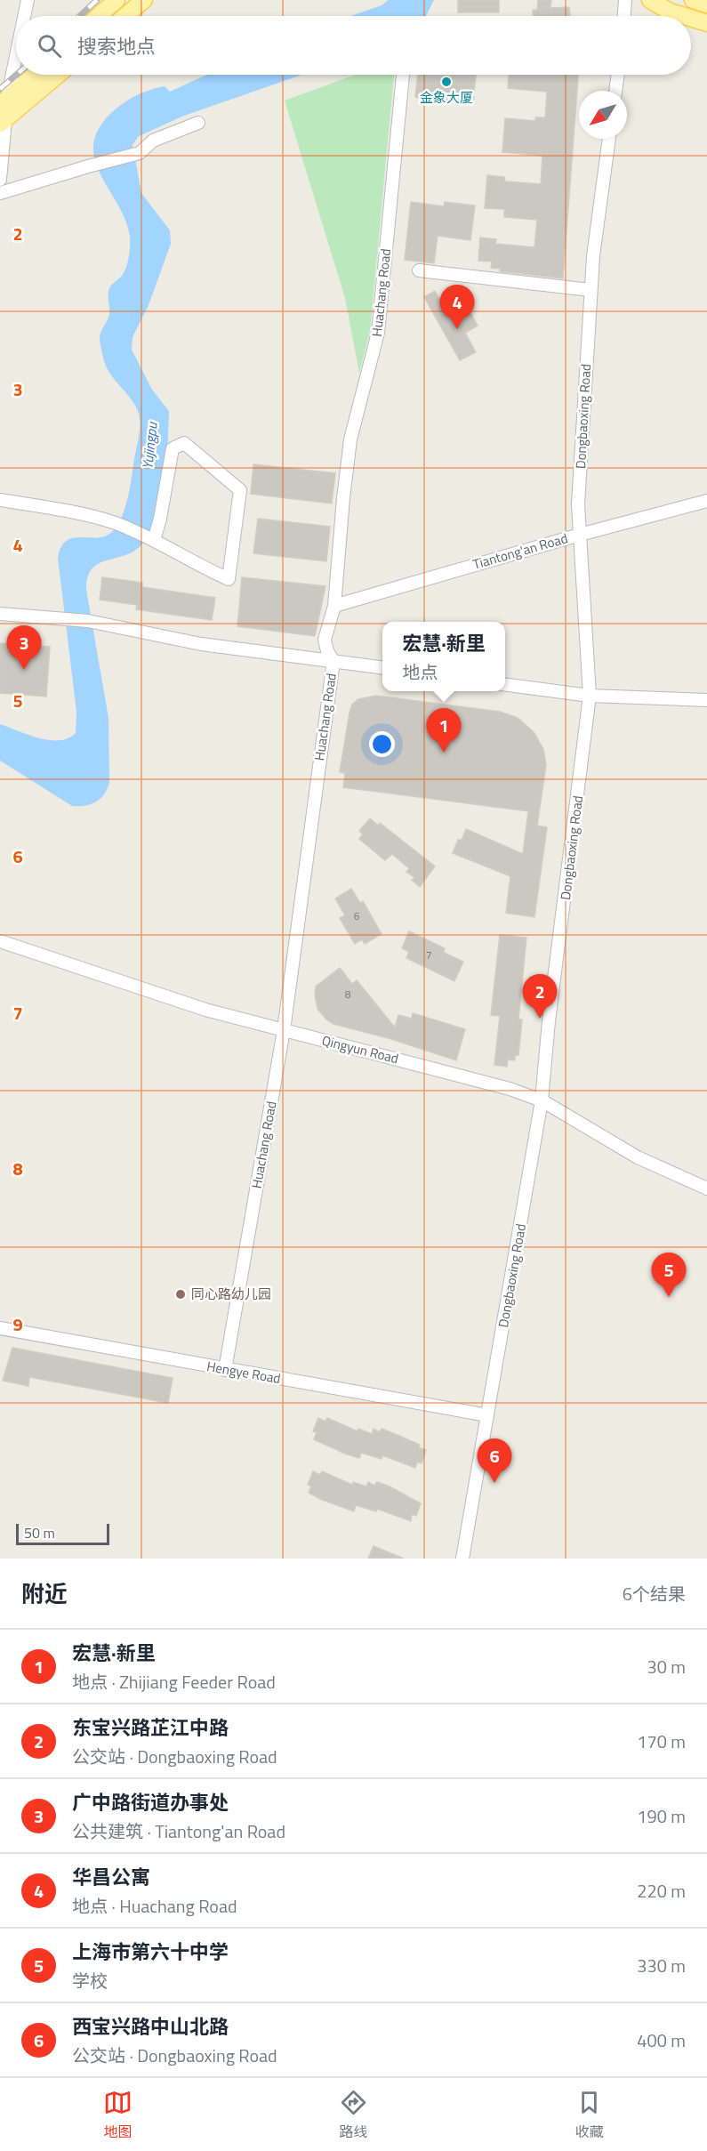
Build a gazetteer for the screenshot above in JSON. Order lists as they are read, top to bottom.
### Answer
{
  "streets": {
    "street": [
      "Huachang Road",
      "Dongbaoxing Road",
      "Tiantong'an Road",
      "Qingyun Road",
      "Hengye Road"
    ]
  },
  "crossings": [
    ["Huachang Road", "Tiantong'an Road"],
    ["Huachang Road", "Qingyun Road"],
    ["Huachang Road", "Hengye Road"],
    ["Dongbaoxing Road", "Tiantong'an Road"],
    ["Dongbaoxing Road", "Qingyun Road"],
    ["Dongbaoxing Road", "Hengye Road"]
  ],
  "water": ["Yujingpu"],
  "places": ["金象大厦", "同心路幼儿园"],
  "house_numbers": ["6", "7", "8"],
  "scale_bar": "50 m",
  "north": "bottom left",
  "page": {
    "search": "搜索地点",
    "pins": [
      "4",
      "3",
      "1",
      "2",
      "5",
      "6"
    ],
    "popup": ["宏慧·新里", "地点"],
    "scale": "50 m",
    "heading": ["附近", "6个结果"],
    "list": [
      {
        "mark": "1",
        "name": "宏慧·新里",
        "note": "地点 · Zhijiang Feeder Road",
        "value": "30 m"
      },
      {
        "mark": "2",
        "name": "东宝兴路芷江中路",
        "note": "公交站 · Dongbaoxing Road",
        "value": "170 m"
      },
      {
        "mark": "3",
        "name": "广中路街道办事处",
        "note": "公共建筑 · Tiantong'an Road",
        "value": "190 m"
      },
      {
        "mark": "4",
        "name": "华昌公寓",
        "note": "地点 · Huachang Road",
        "value": "220 m"
      },
      {
        "mark": "5",
        "name": "上海市第六十中学",
        "note": "学校",
        "value": "330 m"
      },
      {
        "mark": "6",
        "name": "西宝兴路中山北路",
        "note": "公交站 · Dongbaoxing Road",
        "value": "400 m"
      }
    ],
    "nav": ["地图", "路线", "收藏"]
  },
  "grid": {
    "rows": [
      "2",
      "3",
      "4",
      "5",
      "6",
      "7",
      "8",
      "9"
    ]
  }
}
